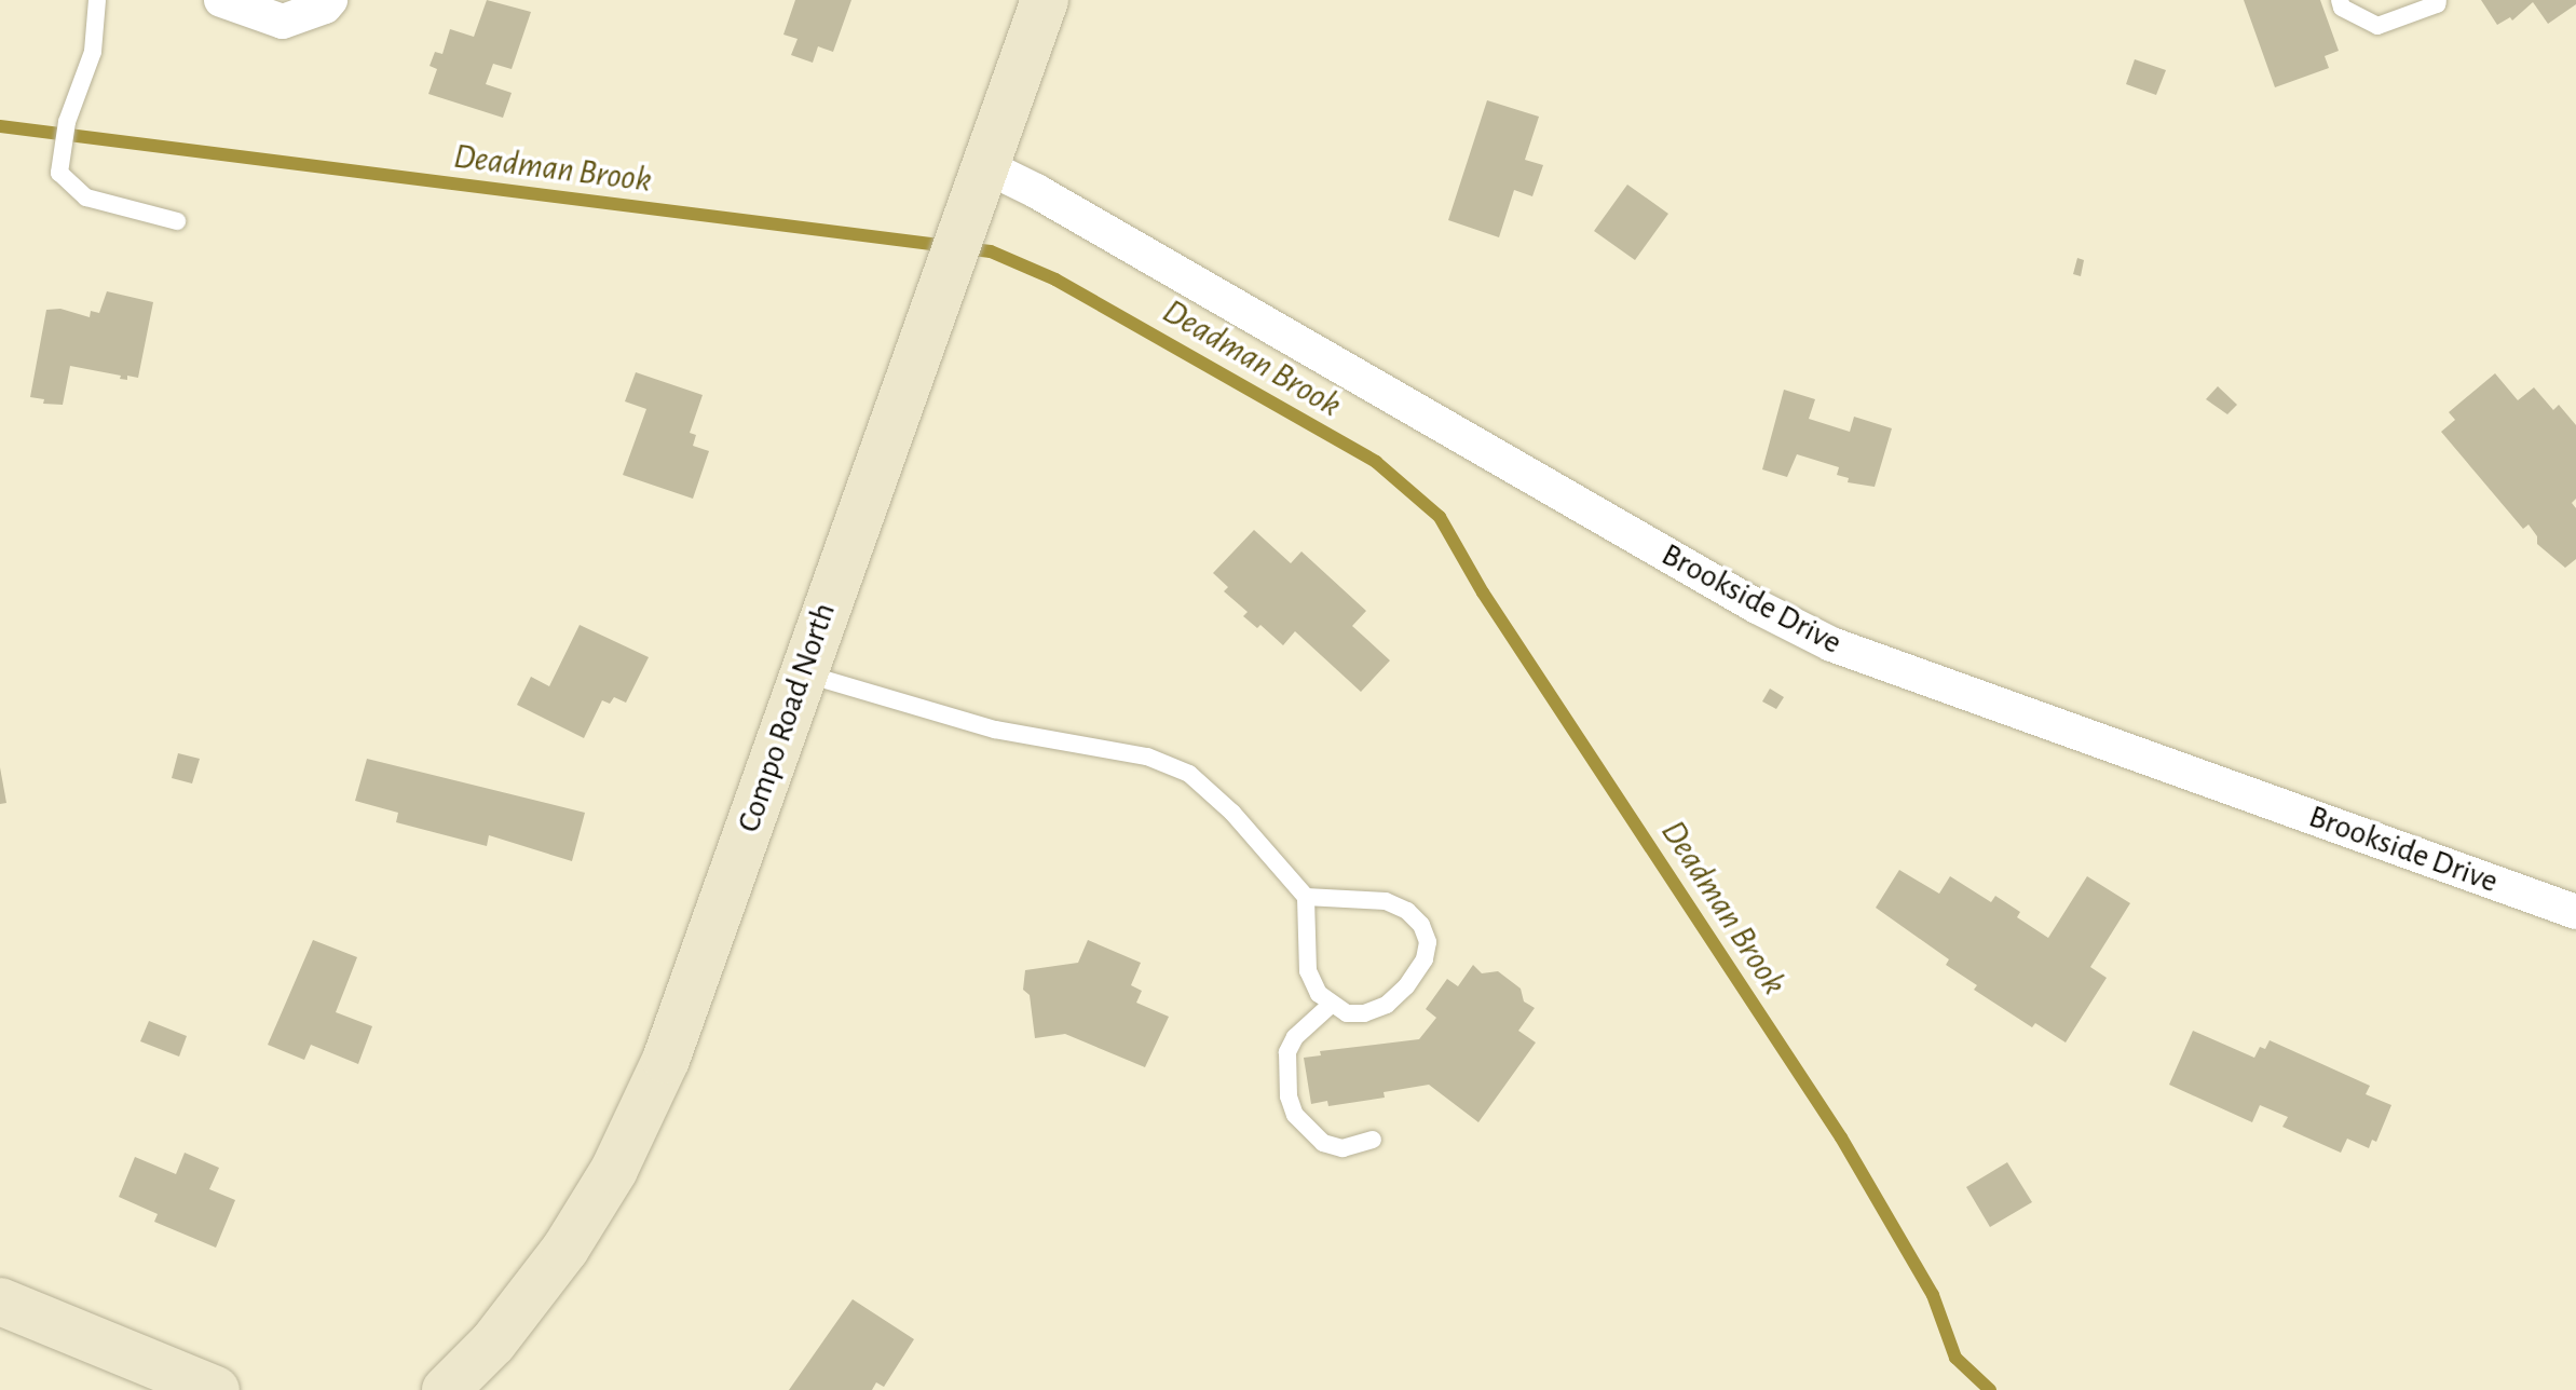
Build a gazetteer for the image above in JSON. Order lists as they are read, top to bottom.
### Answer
{
  "streets": {
    "main road": ["Compo Road North"],
    "street": ["Brookside Drive"]
  },
  "crossings": [
    ["Brookside Drive", "Compo Road North"]
  ],
  "water": ["Deadman Brook"]
}
